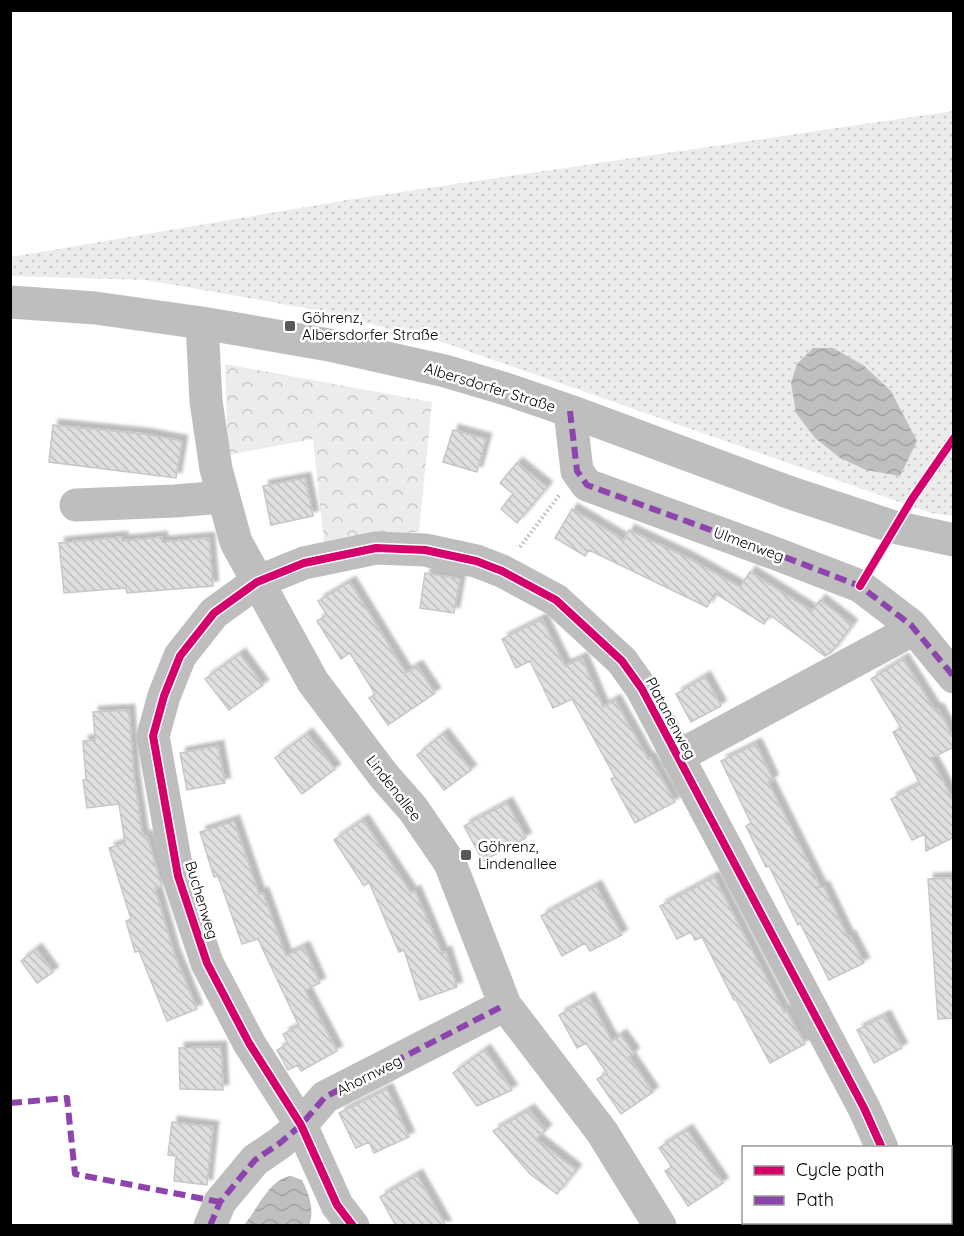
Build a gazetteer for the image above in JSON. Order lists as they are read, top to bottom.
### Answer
{
  "streets": {
    "street": [
      "Albersdorfer Straße",
      "Ulmenweg",
      "Platanenweg",
      "Lindenallee",
      "Buchenweg",
      "Ahornweg"
    ]
  },
  "crossings": [
    ["Albersdorfer Straße", "Lindenallee"],
    ["Platanenweg", "Lindenallee"],
    ["Platanenweg", "Buchenweg"],
    ["Lindenallee", "Buchenweg"],
    ["Lindenallee", "Ahornweg"],
    ["Buchenweg", "Ahornweg"]
  ],
  "places": {
    "transit": ["Göhrenz, Albersdorfer Straße", "Göhrenz, Lindenallee"]
  },
  "legend": ["Cycle path", "Path"]
}
